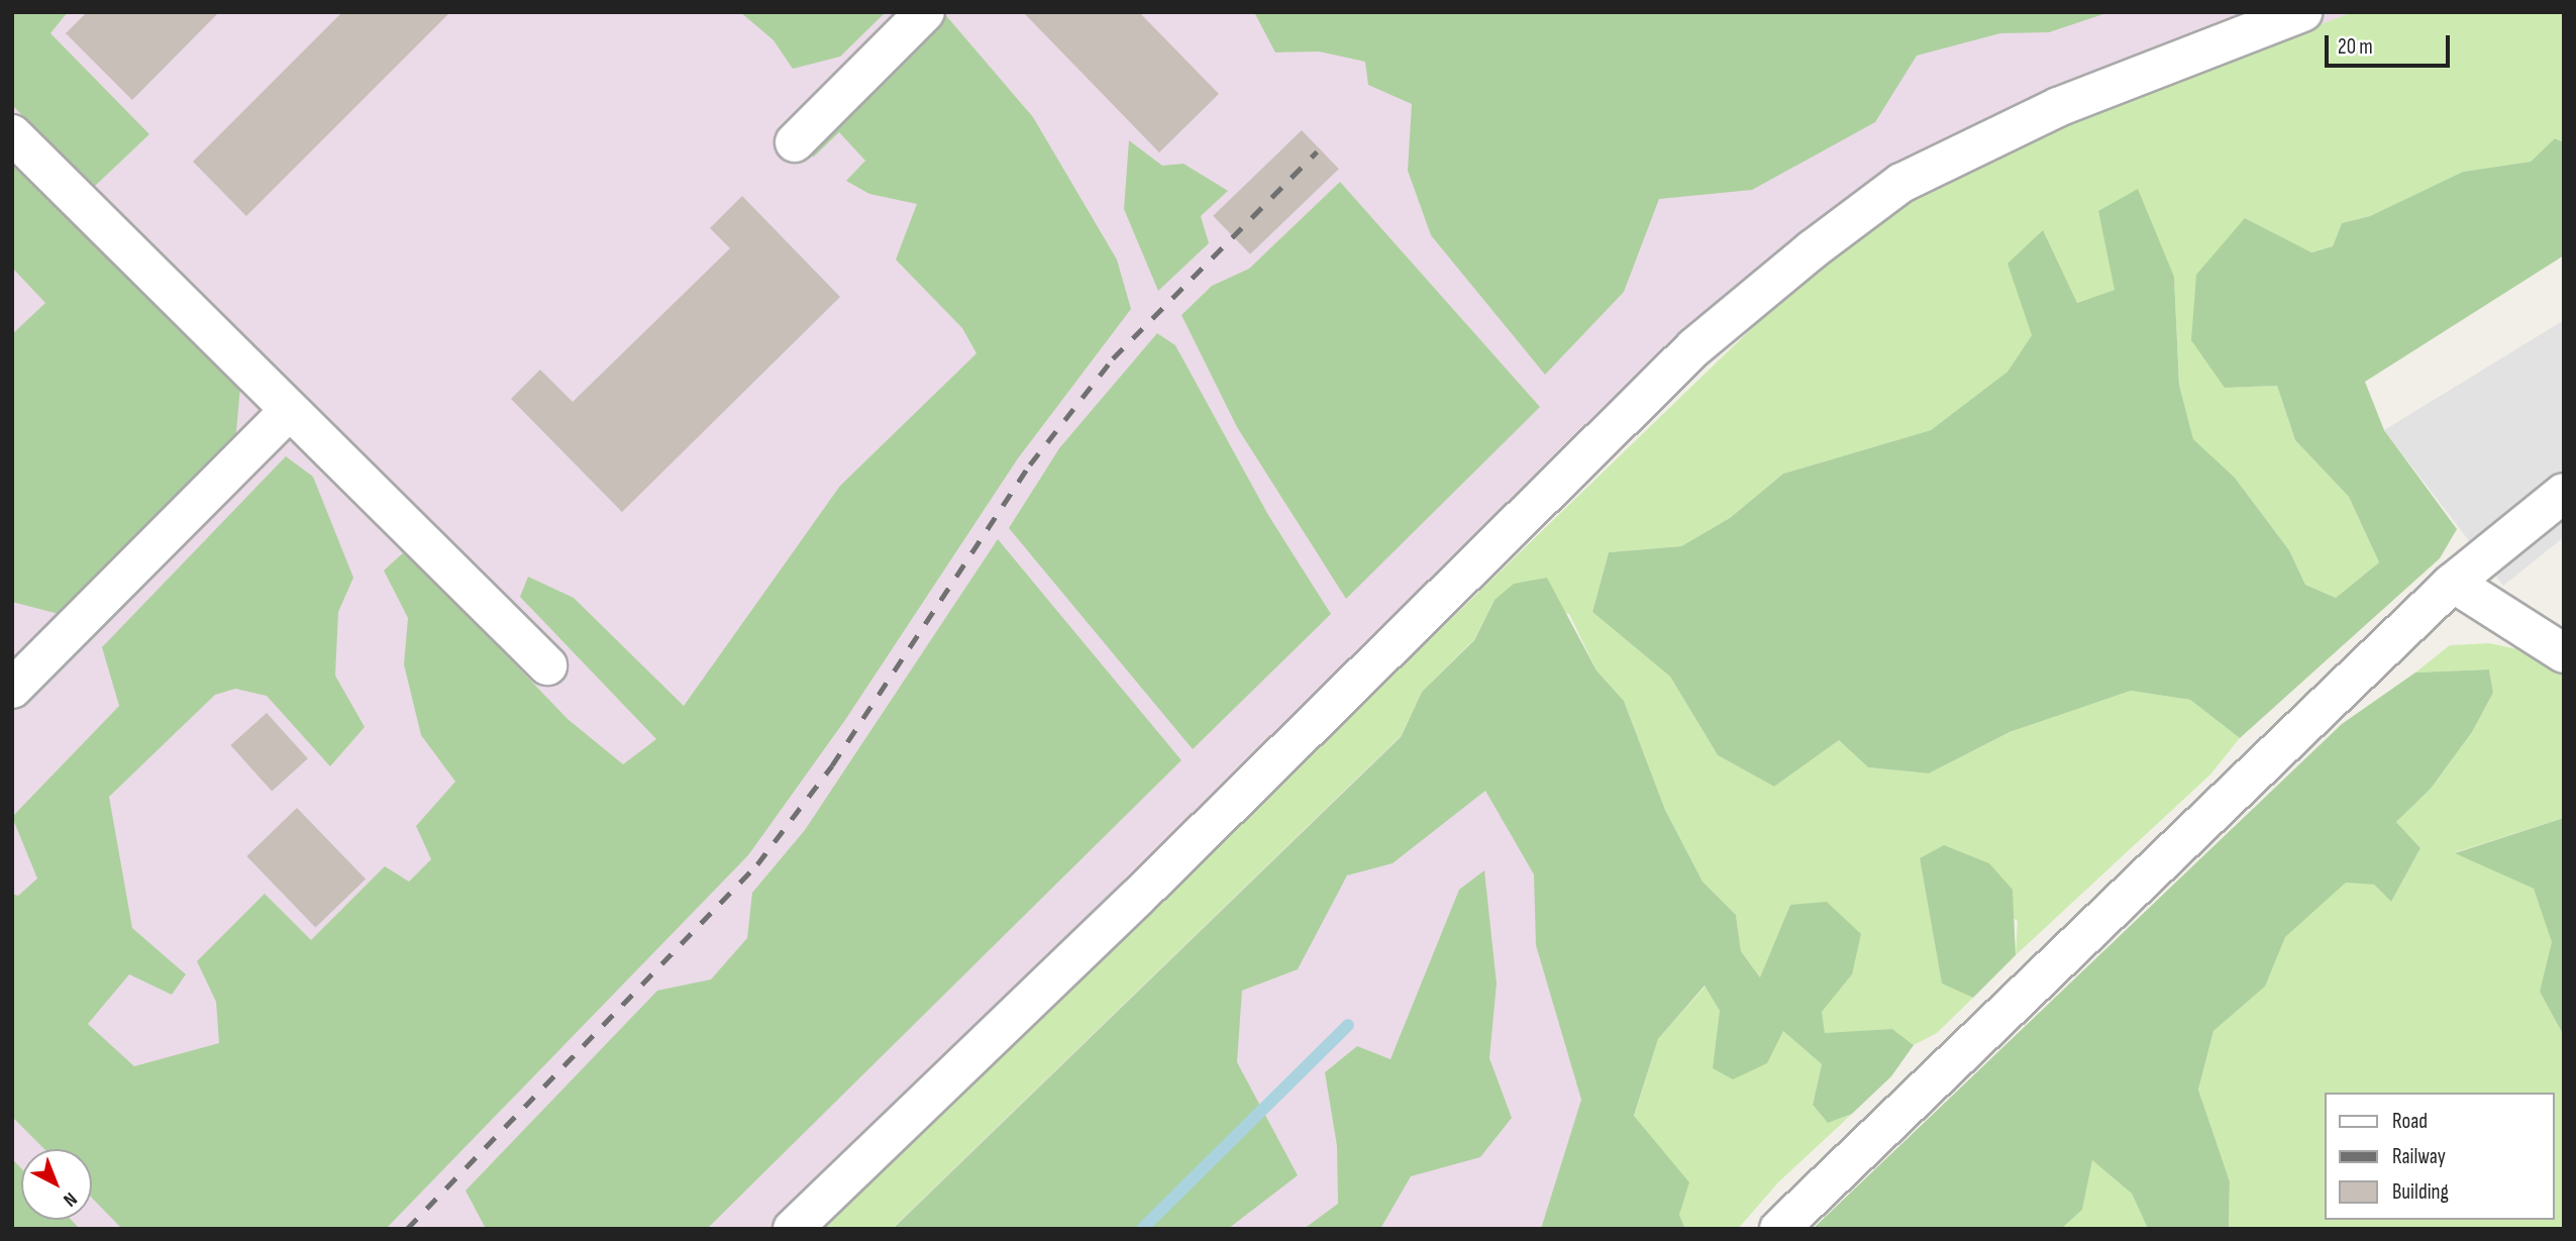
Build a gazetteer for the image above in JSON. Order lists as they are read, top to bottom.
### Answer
{
  "legend": ["Road", "Railway", "Building"],
  "scale_bar": "20 m",
  "north": "bottom right"
}
